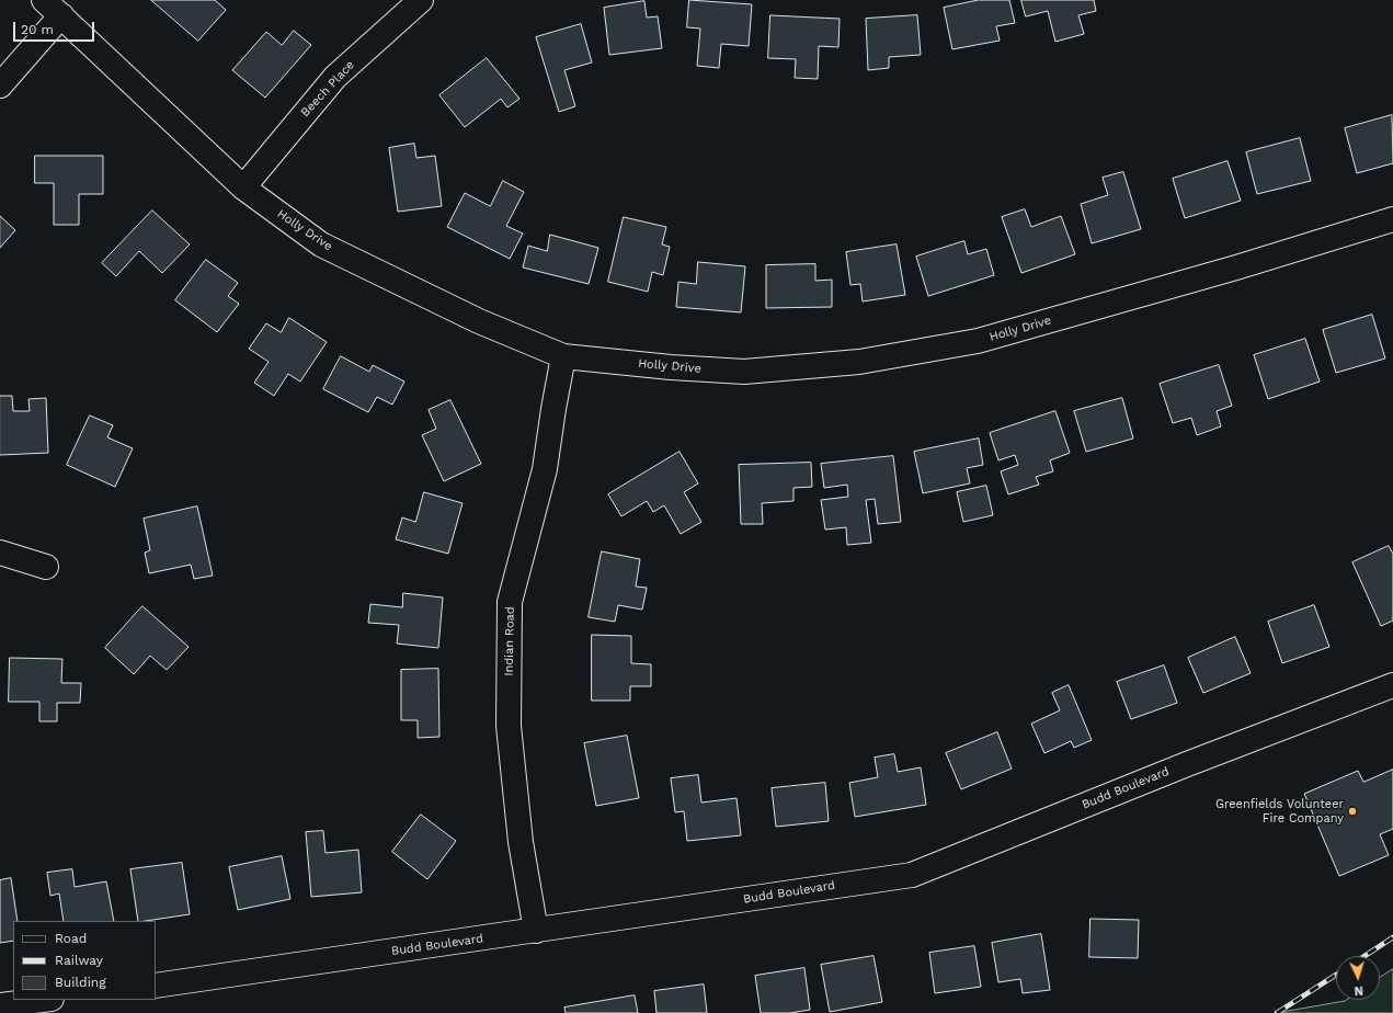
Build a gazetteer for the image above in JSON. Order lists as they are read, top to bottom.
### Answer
{
  "streets": {
    "street": [
      "Beech Place",
      "Holly Drive",
      "Indian Road",
      "Budd Boulevard"
    ]
  },
  "crossings": [
    ["Beech Place", "Holly Drive"],
    ["Holly Drive", "Indian Road"],
    ["Indian Road", "Budd Boulevard"]
  ],
  "places": ["Greenfields Volunteer Fire Company"],
  "legend": ["Road", "Railway", "Building"],
  "scale_bar": "20 m",
  "north": "bottom"
}
